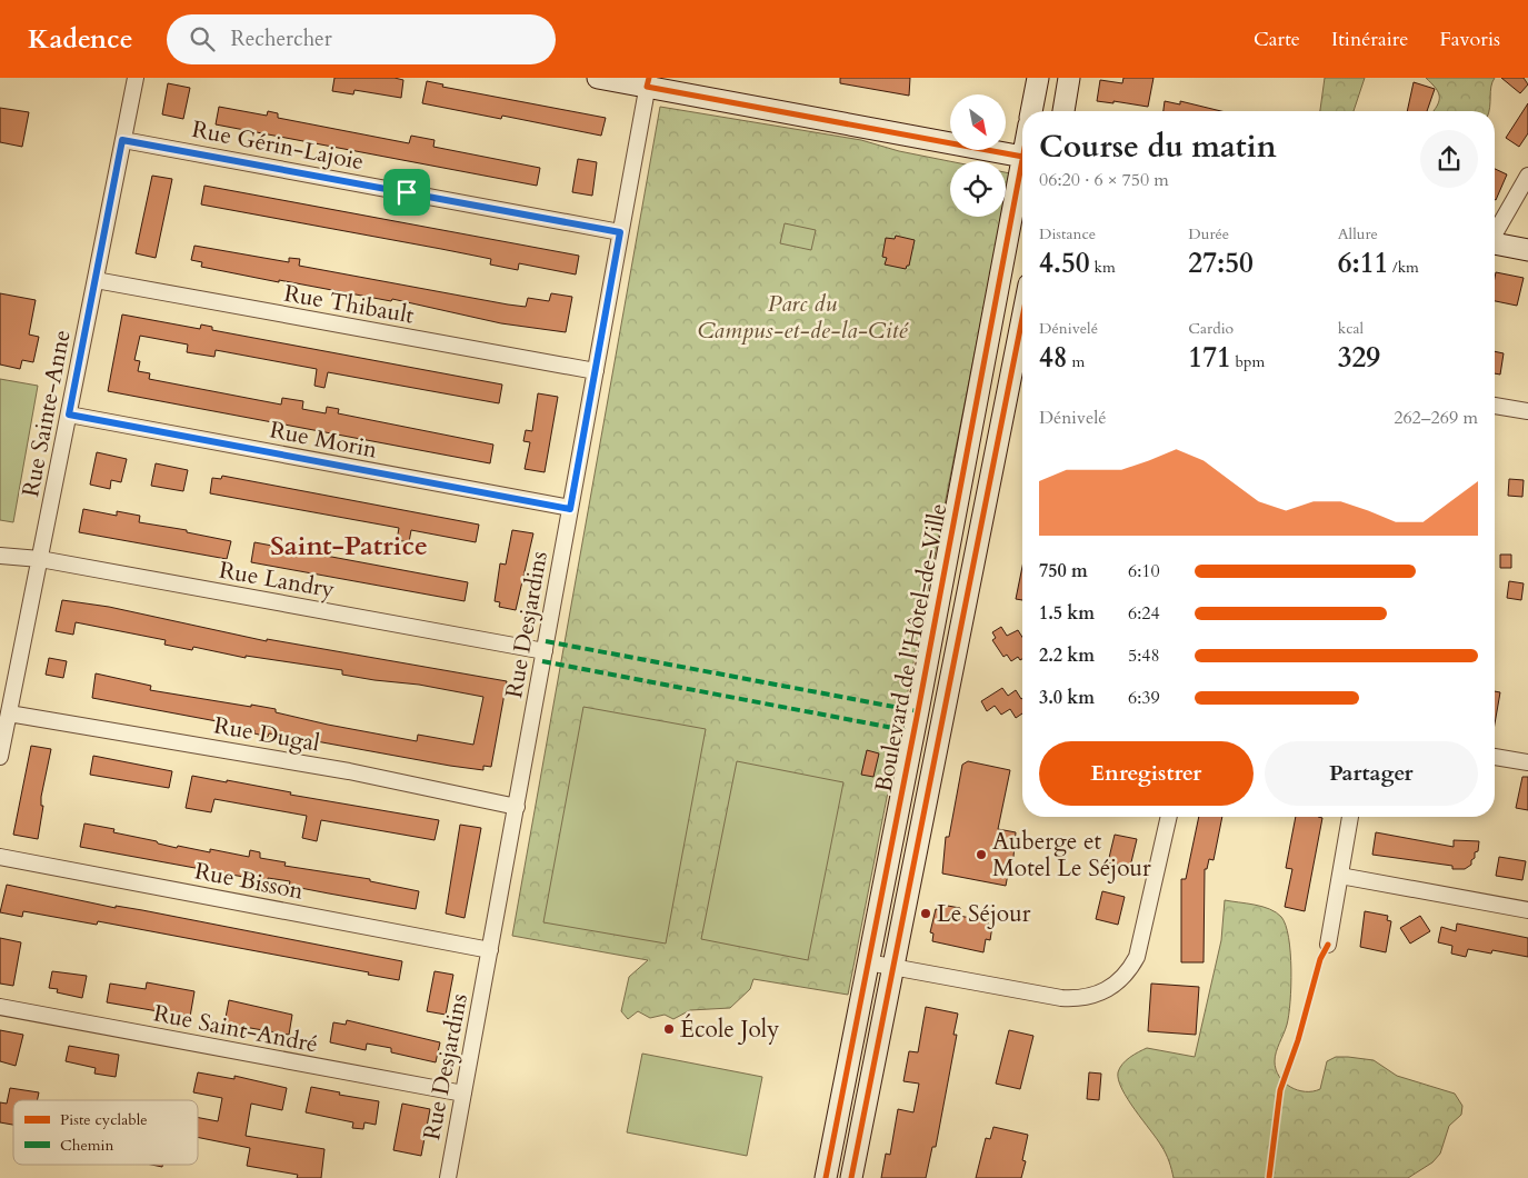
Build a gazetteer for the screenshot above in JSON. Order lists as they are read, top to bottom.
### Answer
{
  "streets": {
    "main road": ["Boulevard de l'Hôtel-de-Ville"],
    "street": [
      "Rue Gérin-Lajoie",
      "Rue Thibault",
      "Rue Sainte-Anne",
      "Rue Morin",
      "Rue Landry",
      "Rue Desjardins",
      "Rue Dugal",
      "Rue Bisson",
      "Rue Saint-André"
    ]
  },
  "crossings": [
    ["Rue Gérin-Lajoie", "Rue Sainte-Anne"],
    ["Rue Gérin-Lajoie", "Rue Desjardins"],
    ["Rue Thibault", "Rue Sainte-Anne"],
    ["Rue Thibault", "Rue Desjardins"],
    ["Rue Sainte-Anne", "Rue Morin"],
    ["Rue Sainte-Anne", "Rue Landry"],
    ["Rue Sainte-Anne", "Rue Dugal"],
    ["Rue Morin", "Rue Desjardins"],
    ["Rue Landry", "Rue Desjardins"],
    ["Rue Desjardins", "Rue Dugal"],
    ["Rue Desjardins", "Rue Bisson"],
    ["Rue Desjardins", "Rue Saint-André"]
  ],
  "districts": ["Saint-Patrice"],
  "parks": ["Parc du Campus-et-de-la-Cité"],
  "places": ["Auberge et Motel Le Séjour", "Le Séjour", "École Joly"],
  "legend": ["Piste cyclable", "Chemin"],
  "north": "bottom right",
  "page": {
    "header": "Kadence",
    "search": "Rechercher",
    "nav": ["Carte", "Itinéraire", "Favoris"],
    "heading": ["Course du matin", "06:20 · 6 × 750 m"],
    "stats": [
      ["Distance", "4.50 km"],
      ["Durée", "27:50"],
      ["Allure", "6:11 /km"],
      ["Dénivelé", "48 m"],
      ["Cardio", "171 bpm"],
      ["kcal", "329"]
    ],
    "chart": ["Dénivelé", "262–269 m"],
    "list": [
      {
        "name": "750 m",
        "note": "6:10"
      },
      {
        "name": "1.5 km",
        "note": "6:24"
      },
      {
        "name": "2.2 km",
        "note": "5:48"
      },
      {
        "name": "3.0 km",
        "note": "6:39"
      }
    ],
    "buttons": ["Enregistrer", "Partager"]
  }
}
